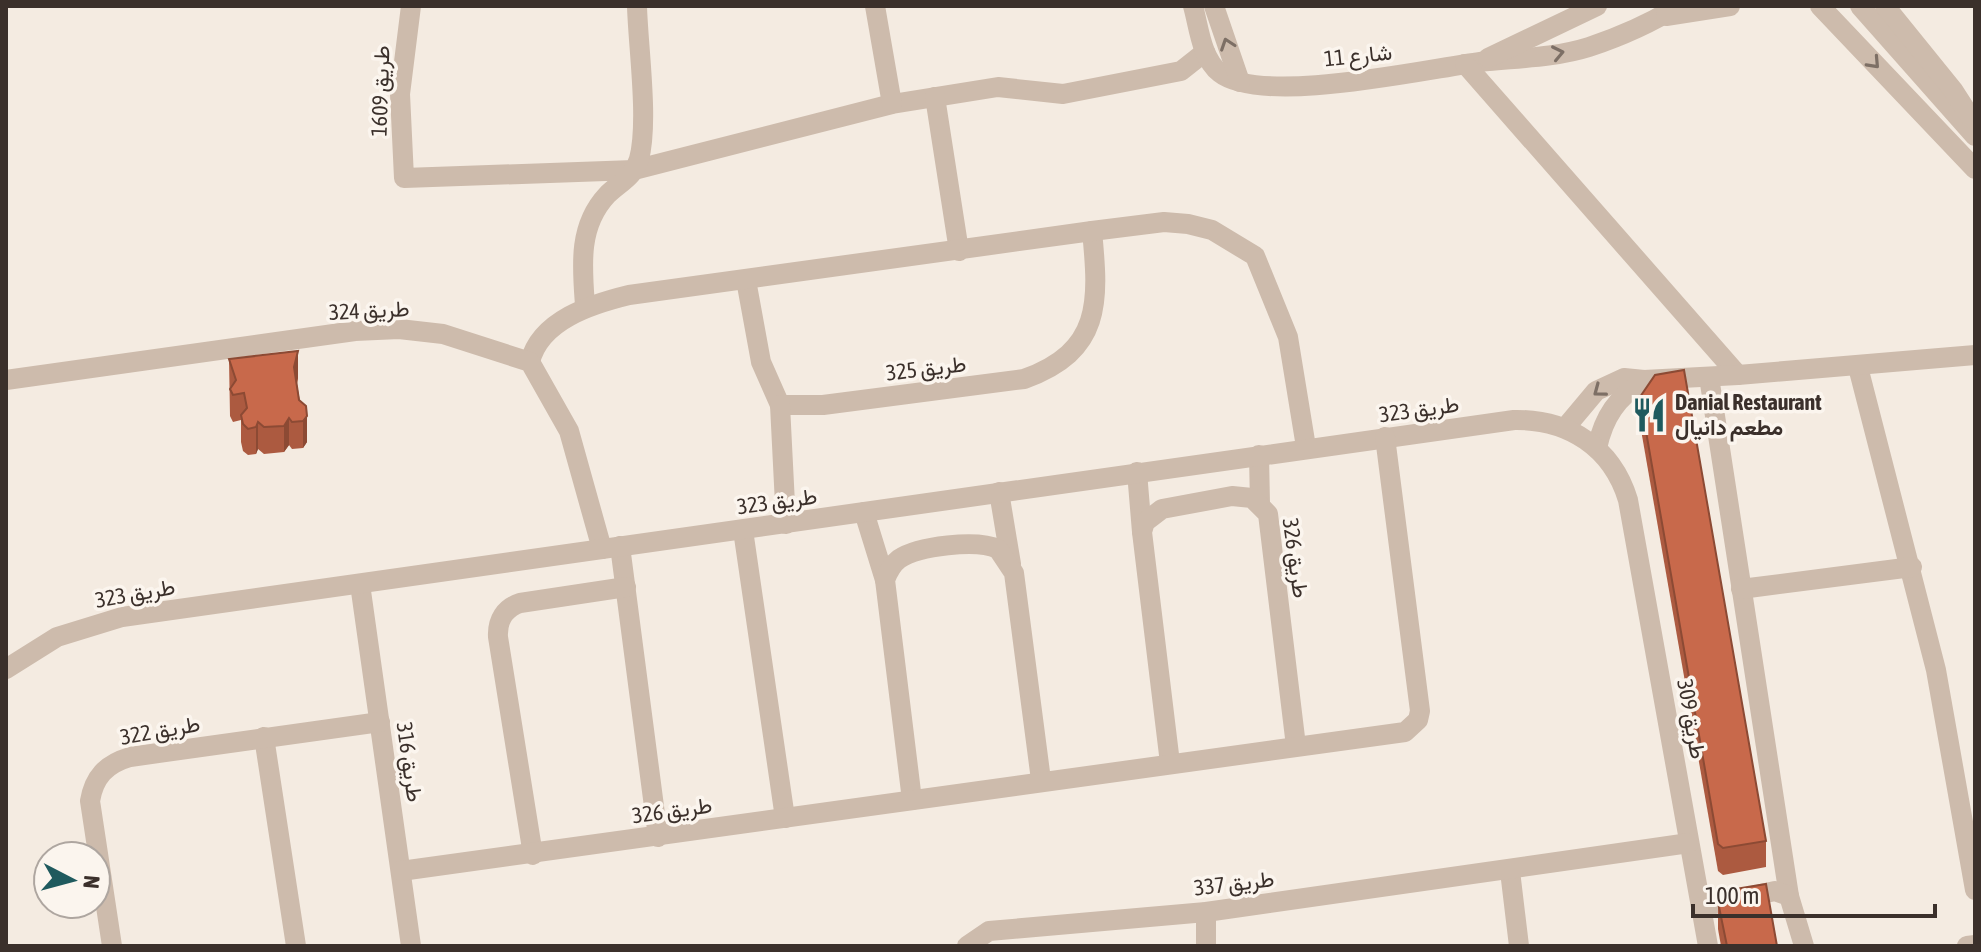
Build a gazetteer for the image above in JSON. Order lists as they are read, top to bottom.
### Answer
{
  "streets": {
    "street": [
      "شارع 11",
      "طريق 1609",
      "طريق 324",
      "طريق 325",
      "طريق 323",
      "طريق 326",
      "طريق 309",
      "طريق 322",
      "طريق 316",
      "طريق 337"
    ]
  },
  "crossings": [
    ["طريق 323", "طريق 326"],
    ["طريق 323", "طريق 309"],
    ["طريق 323", "طريق 316"],
    ["طريق 326", "طريق 316"],
    ["طريق 309", "طريق 337"],
    ["طريق 322", "طريق 316"]
  ],
  "places": {
    "restaurant": ["Danial Restaurant مطعم دانيال"]
  },
  "scale_bar": "100 m",
  "north": "right"
}
